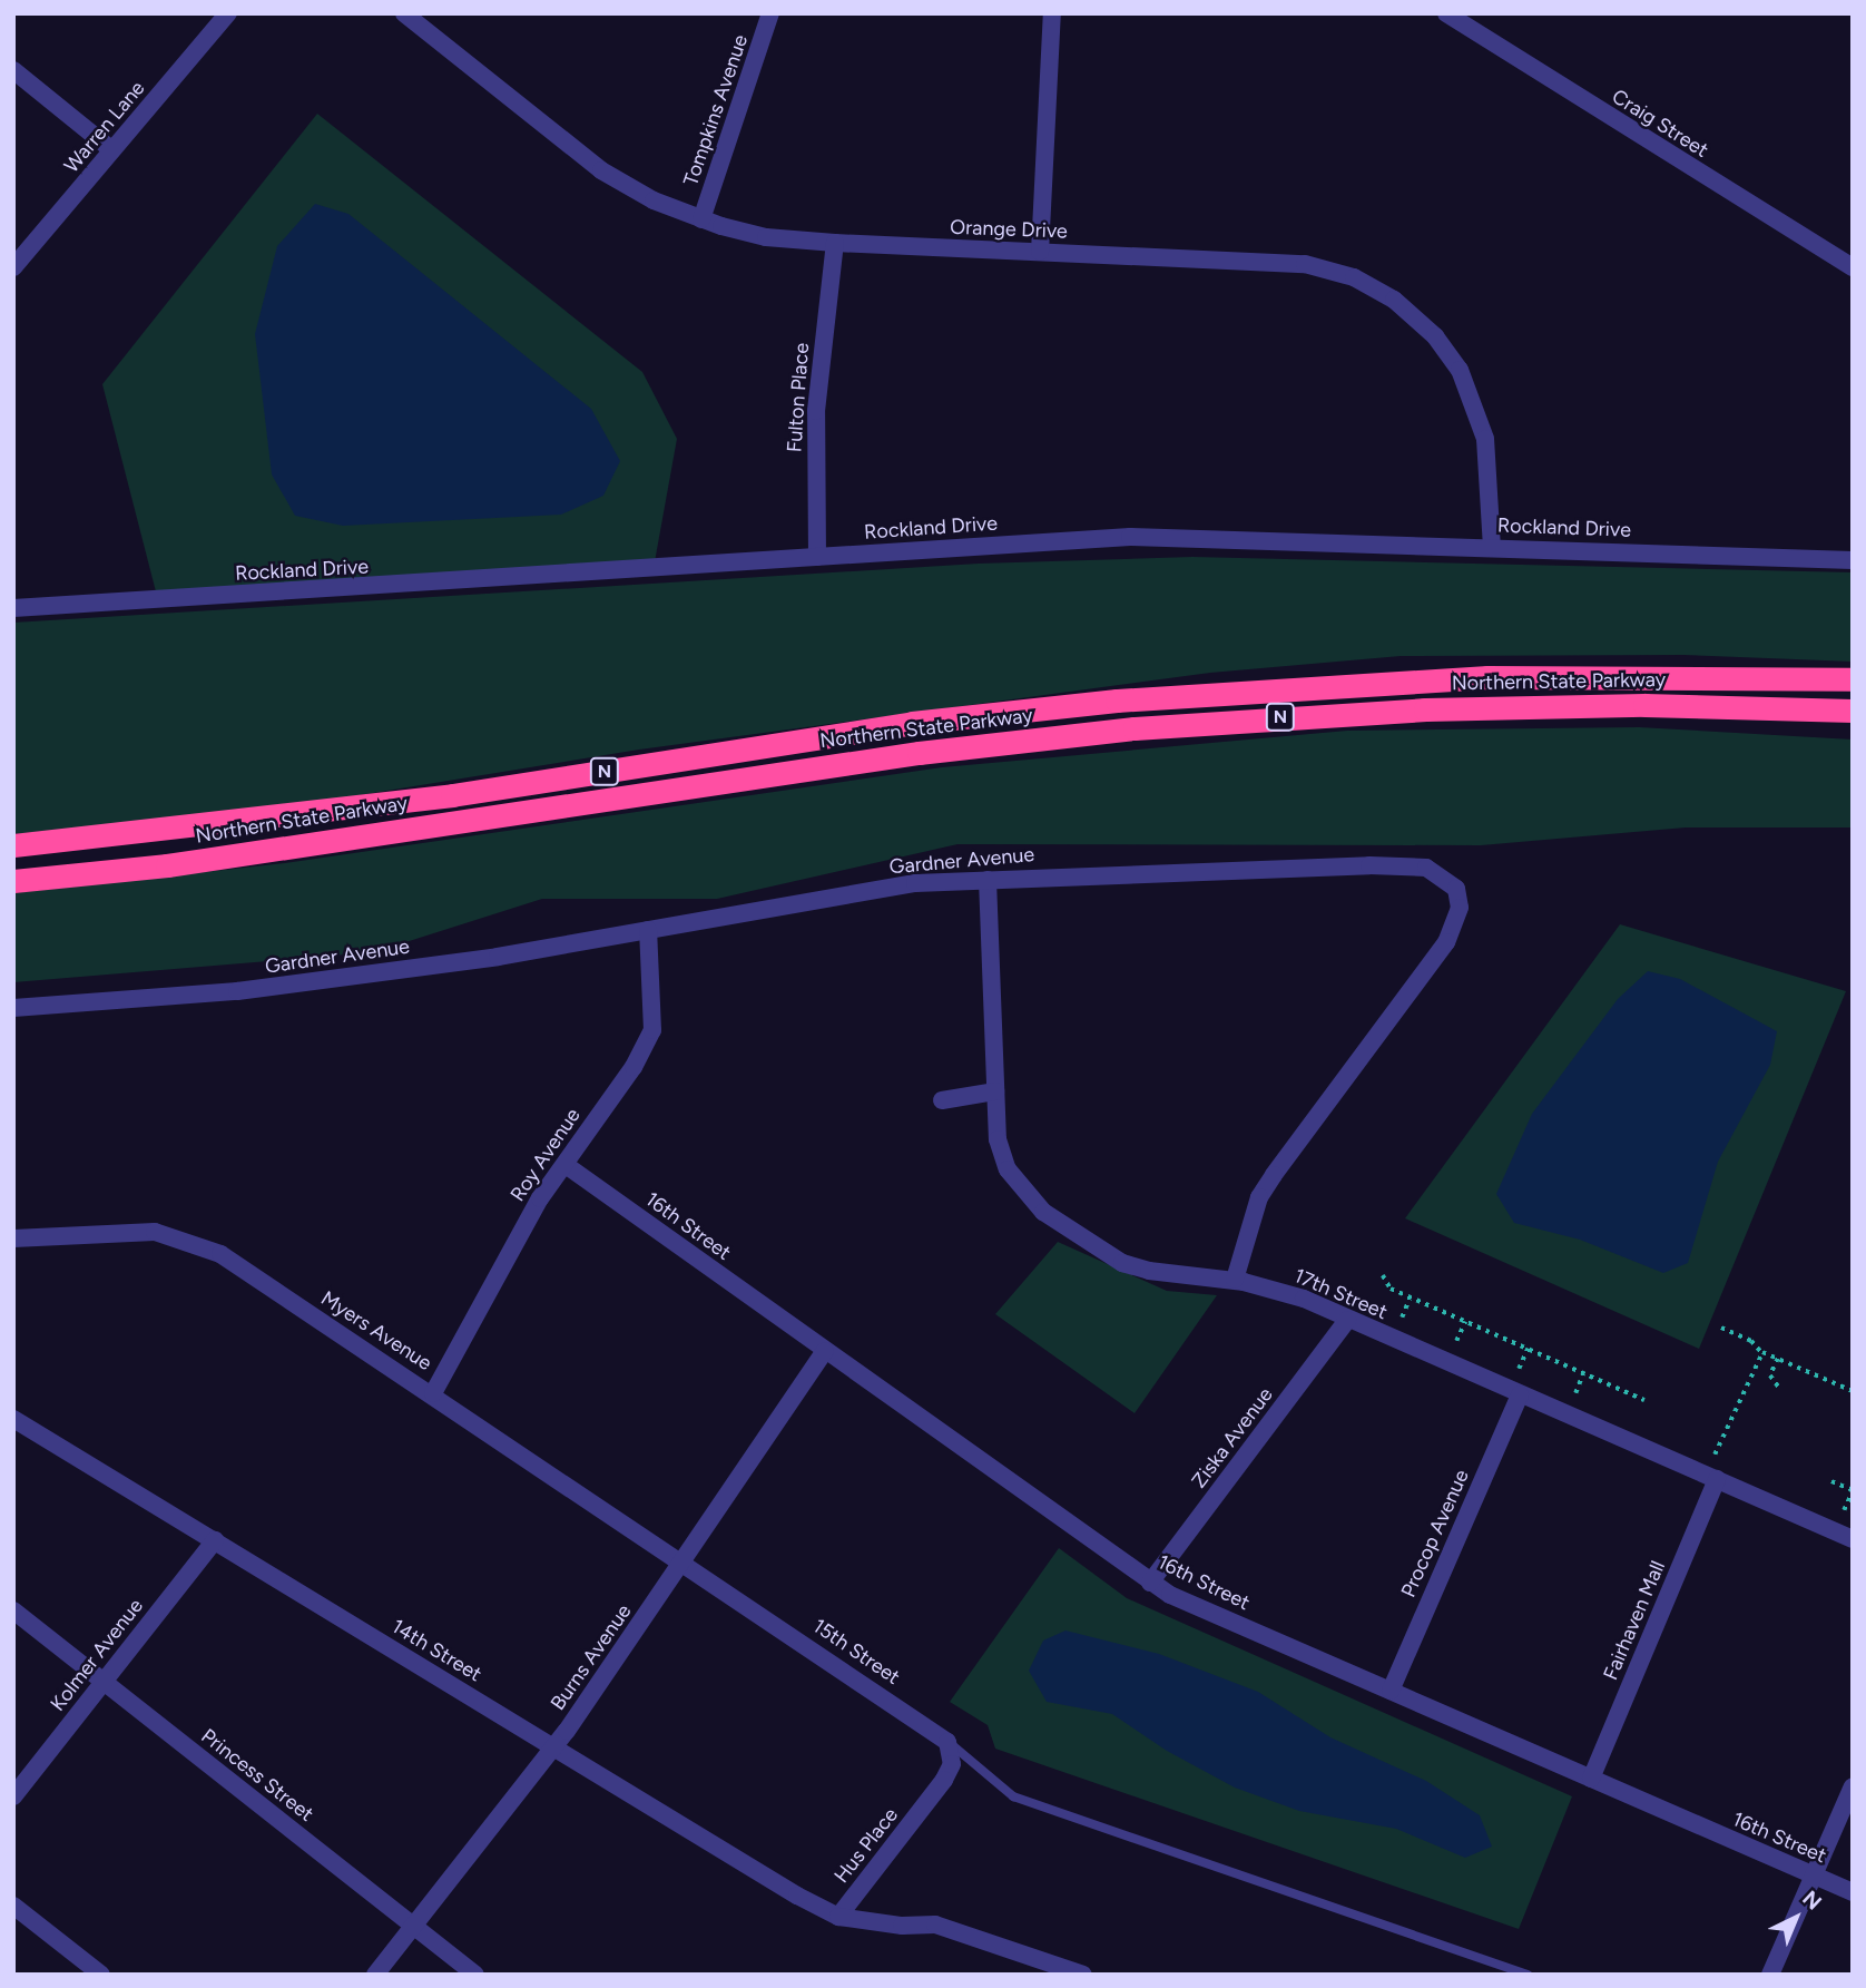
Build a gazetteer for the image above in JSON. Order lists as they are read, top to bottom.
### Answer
{
  "streets": {
    "highway": ["Northern State Parkway", "N"],
    "street": [
      "Tompkins Avenue",
      "Craig Street",
      "Warren Lane",
      "Orange Drive",
      "Fulton Place",
      "Rockland Drive",
      "Gardner Avenue",
      "Roy Avenue",
      "16th Street",
      "17th Street",
      "Myers Avenue",
      "Ziska Avenue",
      "Procop Avenue",
      "Fairhaven Mall",
      "14th Street",
      "15th Street",
      "Kolmer Avenue",
      "Burns Avenue",
      "Princess Street",
      "Hus Place"
    ]
  },
  "crossings": [
    ["Tompkins Avenue", "Orange Drive"],
    ["Orange Drive", "Fulton Place"],
    ["Orange Drive", "Rockland Drive"],
    ["Fulton Place", "Rockland Drive"],
    ["Gardner Avenue", "Roy Avenue"],
    ["Gardner Avenue", "17th Street"],
    ["Roy Avenue", "16th Street"],
    ["Roy Avenue", "Myers Avenue"],
    ["16th Street", "Ziska Avenue"],
    ["16th Street", "Procop Avenue"],
    ["16th Street", "Fairhaven Mall"],
    ["16th Street", "Burns Avenue"],
    ["17th Street", "Ziska Avenue"],
    ["17th Street", "Procop Avenue"],
    ["17th Street", "Fairhaven Mall"],
    ["Myers Avenue", "15th Street"],
    ["Myers Avenue", "Burns Avenue"],
    ["14th Street", "Kolmer Avenue"],
    ["14th Street", "Burns Avenue"],
    ["14th Street", "Hus Place"],
    ["15th Street", "Burns Avenue"],
    ["15th Street", "Hus Place"],
    ["Kolmer Avenue", "Princess Street"],
    ["Burns Avenue", "Princess Street"]
  ],
  "north": "top right"
}
